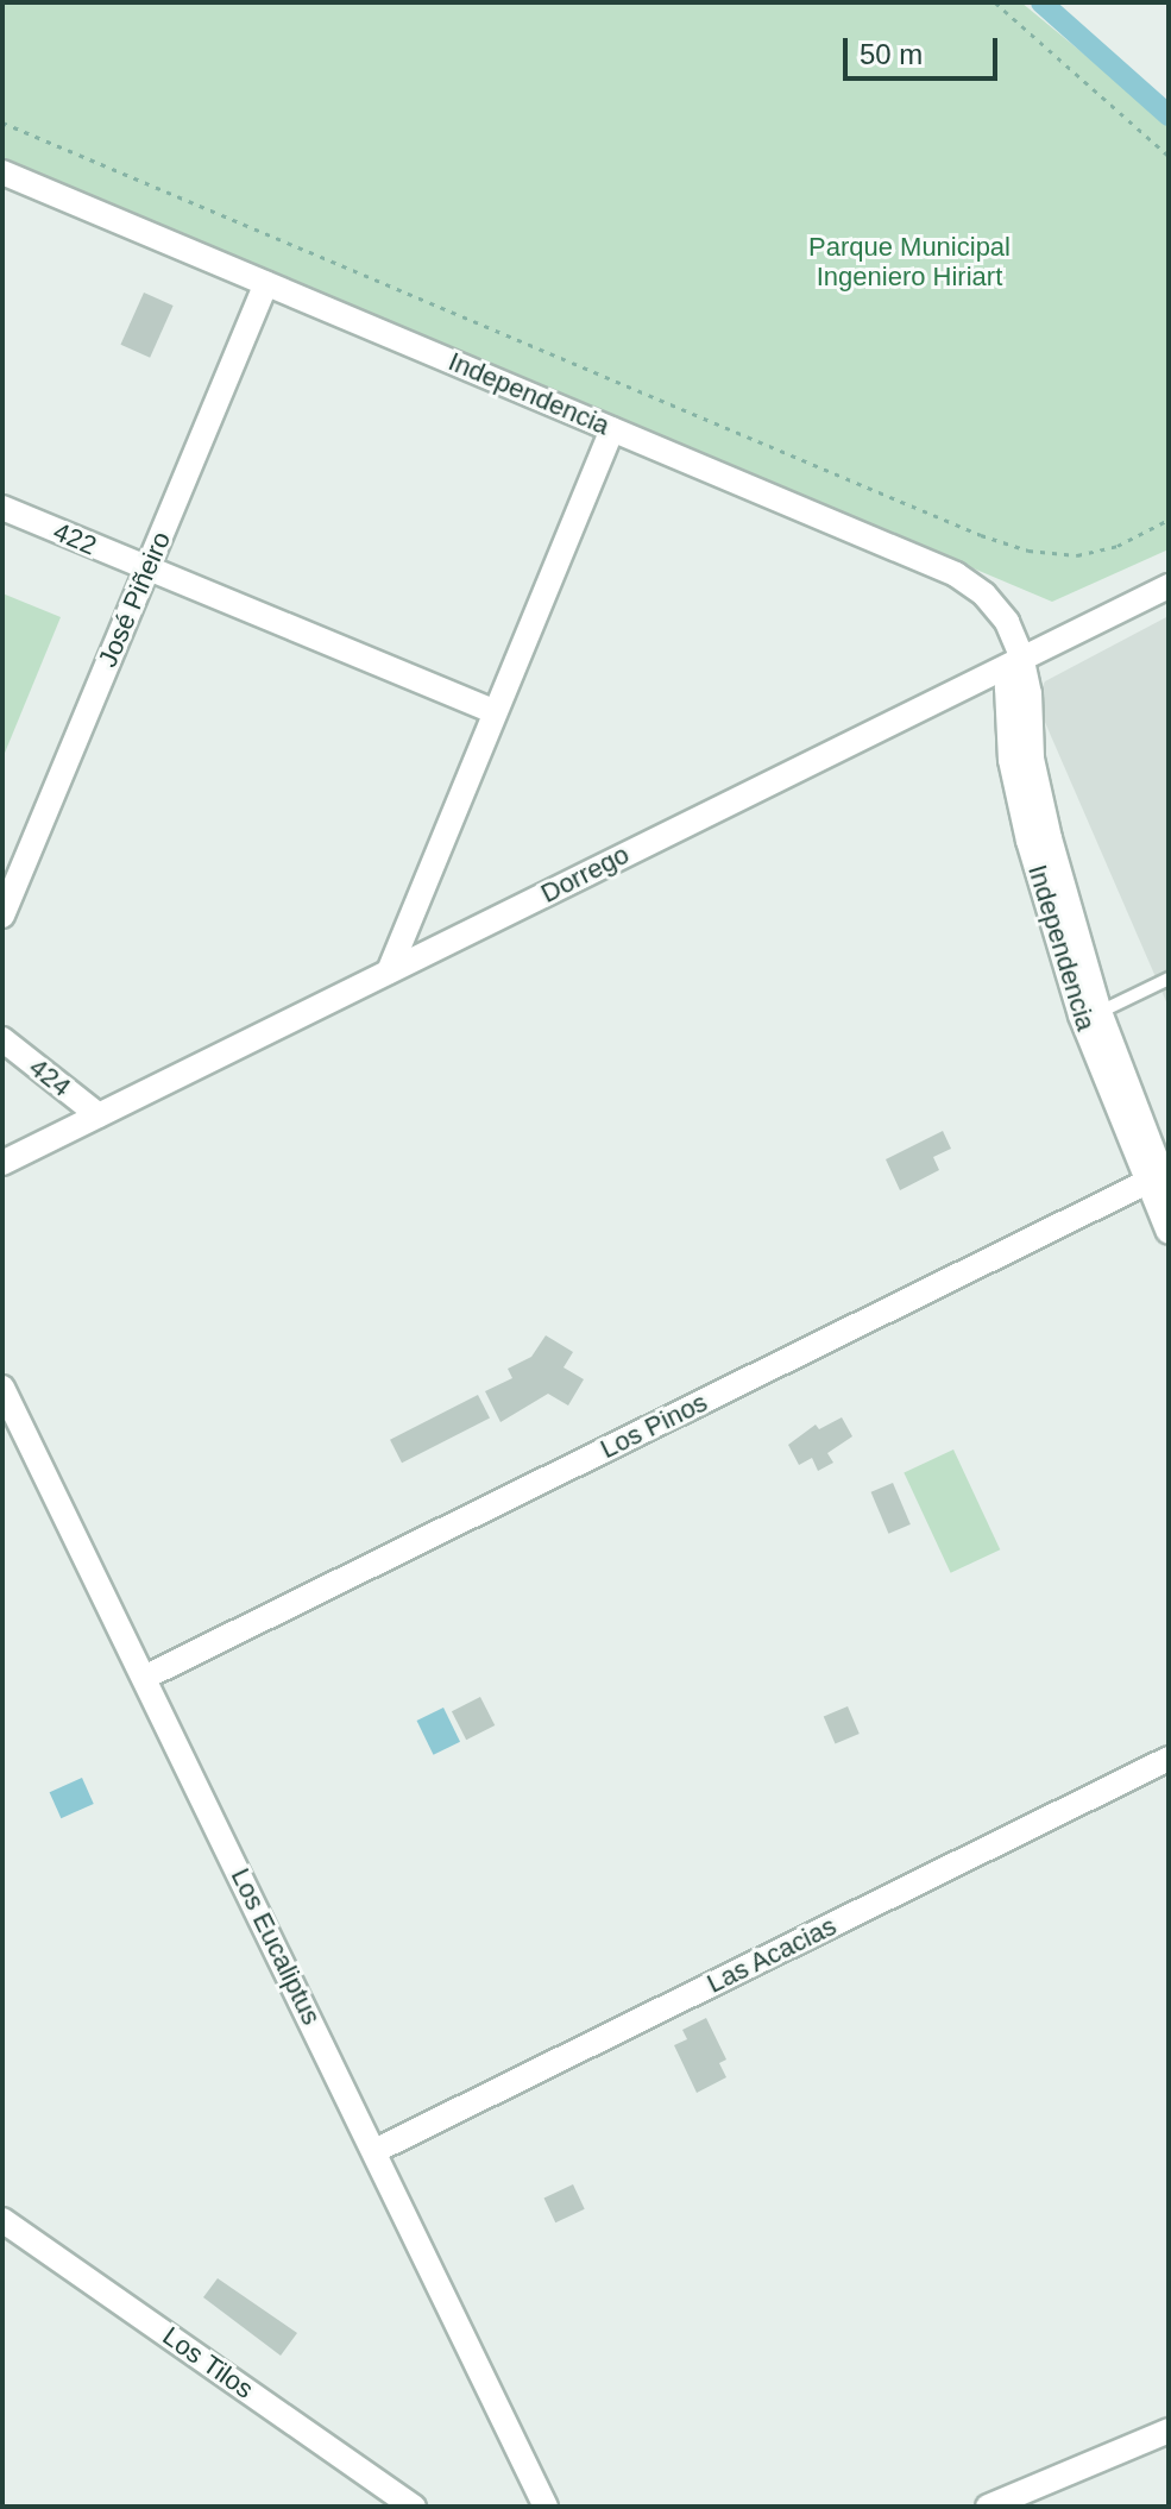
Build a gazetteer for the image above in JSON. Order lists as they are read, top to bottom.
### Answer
{
  "streets": {
    "street": [
      "Independencia",
      "422",
      "José Piñeiro",
      "Dorrego",
      "424",
      "Los Pinos",
      "Los Eucaliptus",
      "Las Acacias",
      "Los Tilos"
    ]
  },
  "crossings": [
    ["Independencia", "José Piñeiro"],
    ["Independencia", "Dorrego"],
    ["Independencia", "Los Pinos"],
    ["422", "José Piñeiro"],
    ["Dorrego", "424"],
    ["Los Pinos", "Los Eucaliptus"],
    ["Los Eucaliptus", "Las Acacias"]
  ],
  "parks": ["Parque Municipal Ingeniero Hiriart"],
  "scale_bar": "50 m"
}
